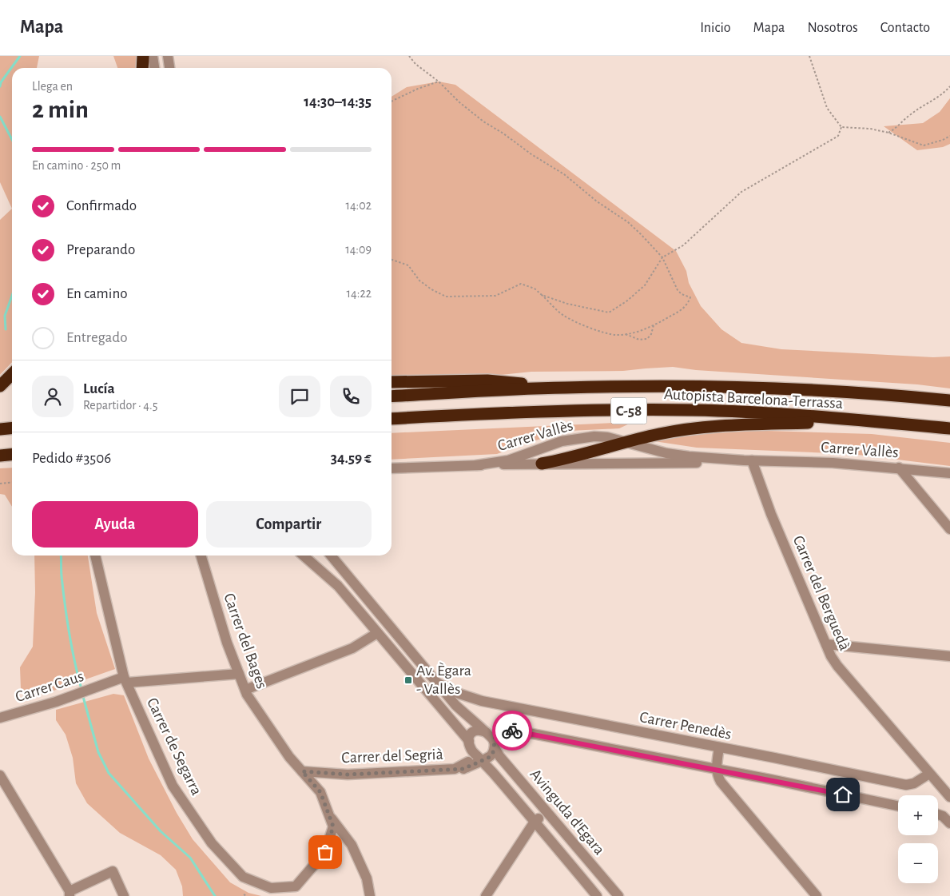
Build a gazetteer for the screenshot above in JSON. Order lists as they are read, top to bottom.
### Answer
{
  "streets": {
    "highway": ["Autopista Barcelona-Terrassa", "C-58"],
    "street": [
      "Carrer Vallès",
      "Carrer del Berguedà",
      "Carrer del Bages",
      "Carrer Caus",
      "Carrer Penedès",
      "Carrer de Segarra",
      "Carrer del Segrià",
      "Avinguda d'Egara"
    ]
  },
  "crossings": [
    ["Carrer Vallès", "Carrer del Berguedà"],
    ["Carrer del Berguedà", "Carrer Penedès"],
    ["Carrer del Bages", "Carrer de Segarra"],
    ["Carrer del Bages", "Carrer del Segrià"],
    ["Carrer Caus", "Carrer de Segarra"],
    ["Carrer Penedès", "Avinguda d'Egara"],
    ["Carrer del Segrià", "Avinguda d'Egara"]
  ],
  "places": {
    "transit": ["Av. Ègara - Vallès"]
  },
  "page": {
    "header": "Mapa",
    "nav": [
      "Inicio",
      "Mapa",
      "Nosotros",
      "Contacto"
    ],
    "heading": ["2 min", "Llega en", "14:30–14:35"],
    "panel": [
      "Lucía",
      "Repartidor · 4.5",
      "Pedido #3506",
      "34.59 €"
    ],
    "bar": "En camino · 250 m",
    "list": [
      ["Confirmado", "14:02"],
      ["Preparando", "14:09"],
      ["En camino", "14:22"],
      "Entregado"
    ],
    "buttons": ["Ayuda", "Compartir"],
    "map_buttons": ["+", "−"]
  }
}
